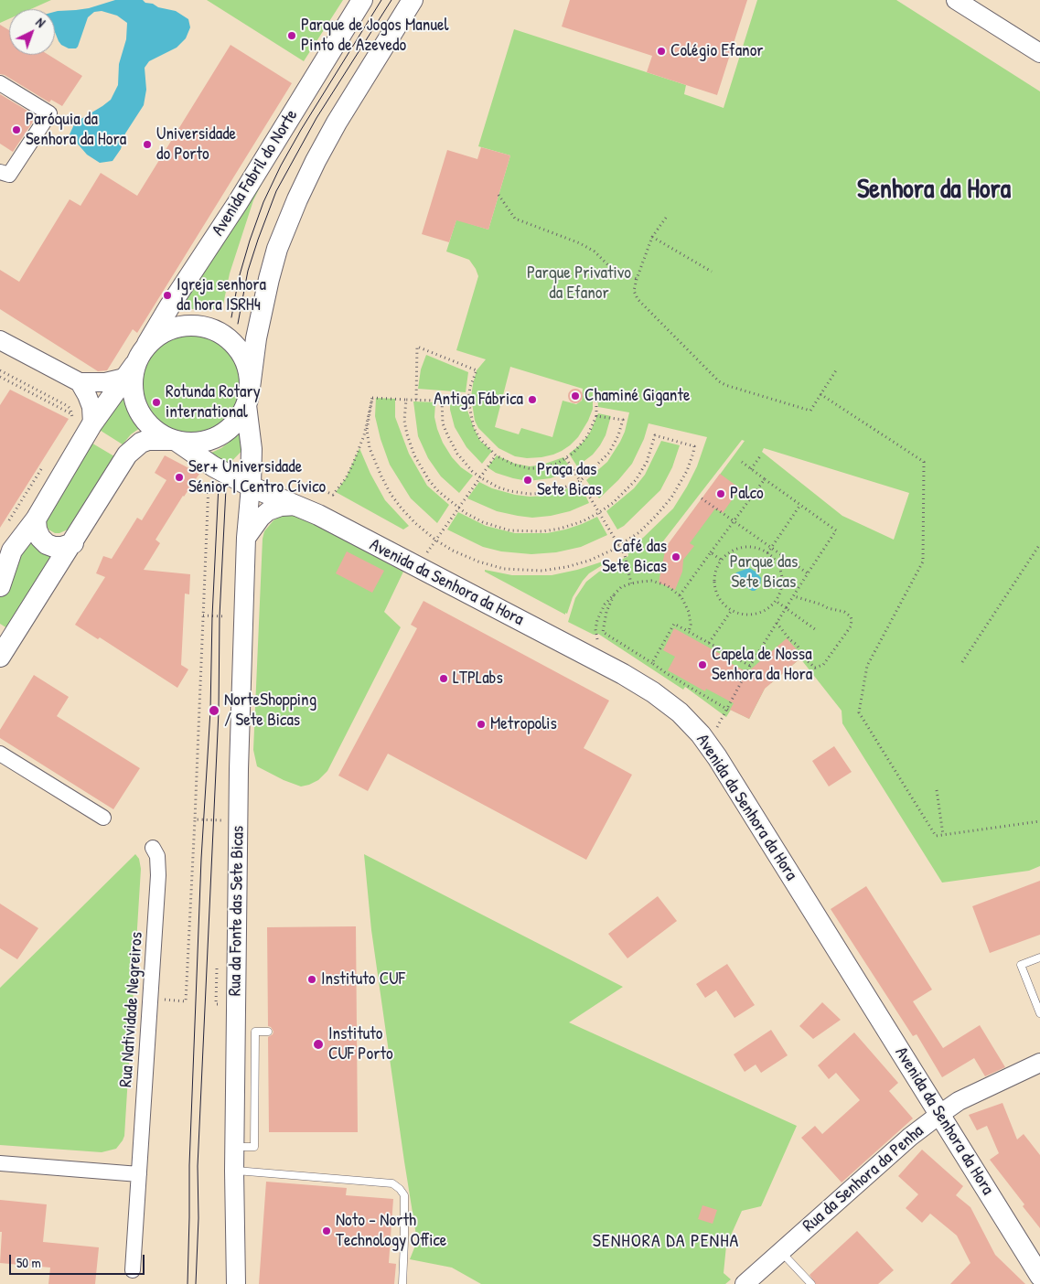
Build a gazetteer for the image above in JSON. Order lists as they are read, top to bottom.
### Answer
{
  "streets": {
    "main road": ["Avenida Fabril do Norte", "Avenida da Senhora da Hora", "Rua da Fonte das Sete Bicas"],
    "street": ["Rua Natividade Negreiros", "Rua da Senhora da Penha"]
  },
  "crossings": [
    ["Avenida Fabril do Norte", "Avenida da Senhora da Hora"],
    ["Avenida Fabril do Norte", "Rua da Fonte das Sete Bicas"],
    ["Avenida da Senhora da Hora", "Rua da Fonte das Sete Bicas"],
    ["Avenida da Senhora da Hora", "Rua da Senhora da Penha"]
  ],
  "districts": ["Senhora da Hora", "SENHORA DA PENHA"],
  "parks": ["Parque Privativo da Efanor", "Parque das Sete Bicas"],
  "places": [
    "Parque de Jogos Manuel Pinto de Azevedo",
    "Colégio Efanor",
    "Paróquia da Senhora da Hora",
    "Universidade do Porto",
    "Igreja senhora da hora ISRH4",
    "Chaminé Gigante",
    "Antiga Fábrica",
    "Rotunda Rotary international",
    "Ser+ Universidade Sénior | Centro Cívico",
    "Praça das Sete Bicas",
    "Palco",
    "Café das Sete Bicas",
    "Capela de Nossa Senhora da Hora",
    "LTPLabs",
    "NorteShopping / Sete Bicas",
    "Metropolis",
    "Instituto CUF",
    "Instituto CUF Porto",
    "Noto - North Technology Office"
  ],
  "scale_bar": "50 m",
  "north": "top right"
}
